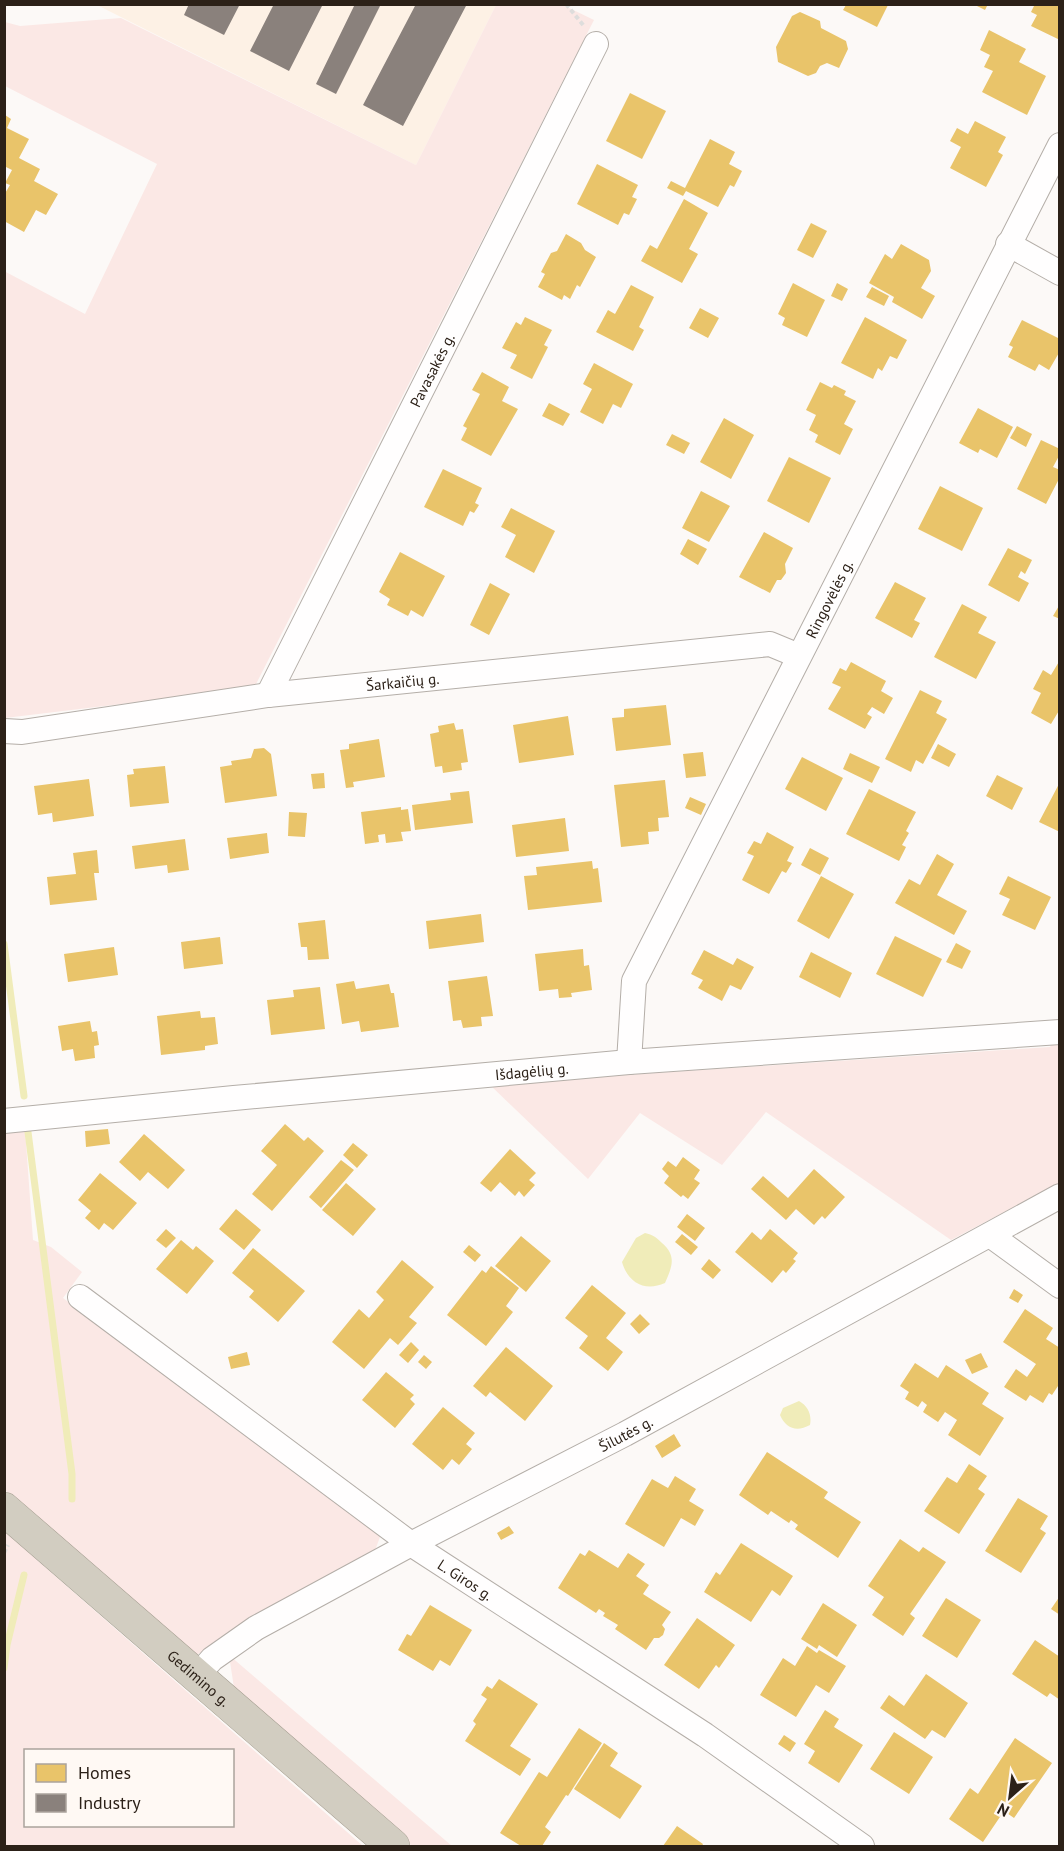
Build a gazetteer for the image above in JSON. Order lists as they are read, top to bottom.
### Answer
{
  "streets": {
    "highway": ["Gedimino g."],
    "street": [
      "Pavasakės g.",
      "Ringovėlės g.",
      "Šarkaičių g.",
      "Išdagėlių g.",
      "Šilutės g.",
      "L. Giros g."
    ]
  },
  "crossings": [
    ["Pavasakės g.", "Šarkaičių g."],
    ["Ringovėlės g.", "Šarkaičių g."],
    ["Ringovėlės g.", "Išdagėlių g."],
    ["Šilutės g.", "L. Giros g."],
    ["Šilutės g.", "Gedimino g."]
  ],
  "legend": ["Homes", "Industry"],
  "north": "bottom left"
}
